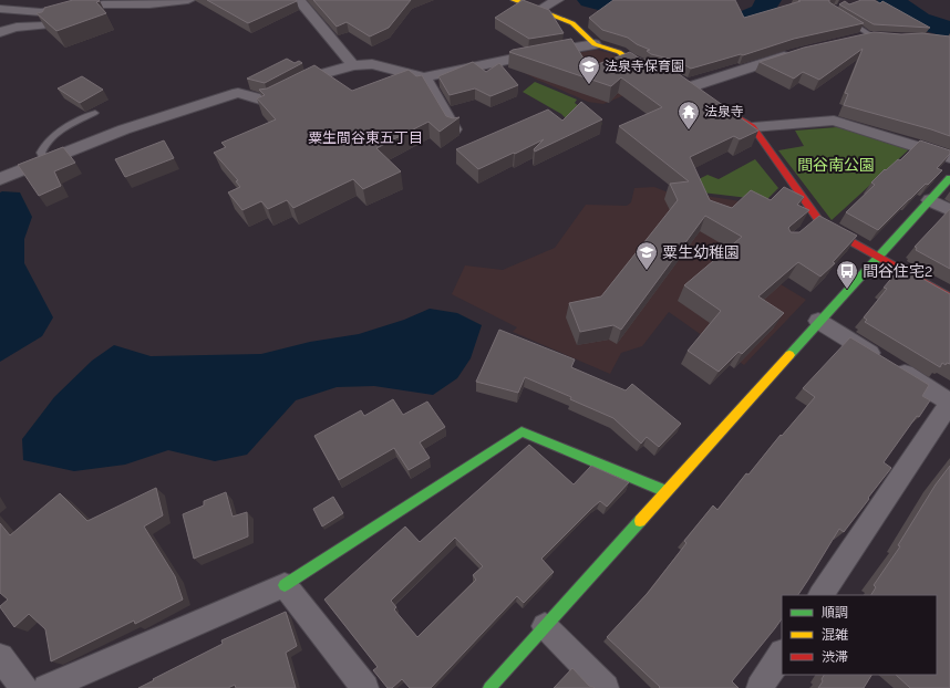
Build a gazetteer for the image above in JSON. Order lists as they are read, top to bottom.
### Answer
{
  "districts": ["粟生間谷東五丁目"],
  "parks": ["間谷南公園"],
  "places": {
    "school or university": ["法泉寺保育園", "粟生幼稚園"],
    "temple": ["法泉寺"],
    "bus stop": ["間谷住宅2"]
  },
  "legend": ["順調", "混雑", "渋滞"]
}
